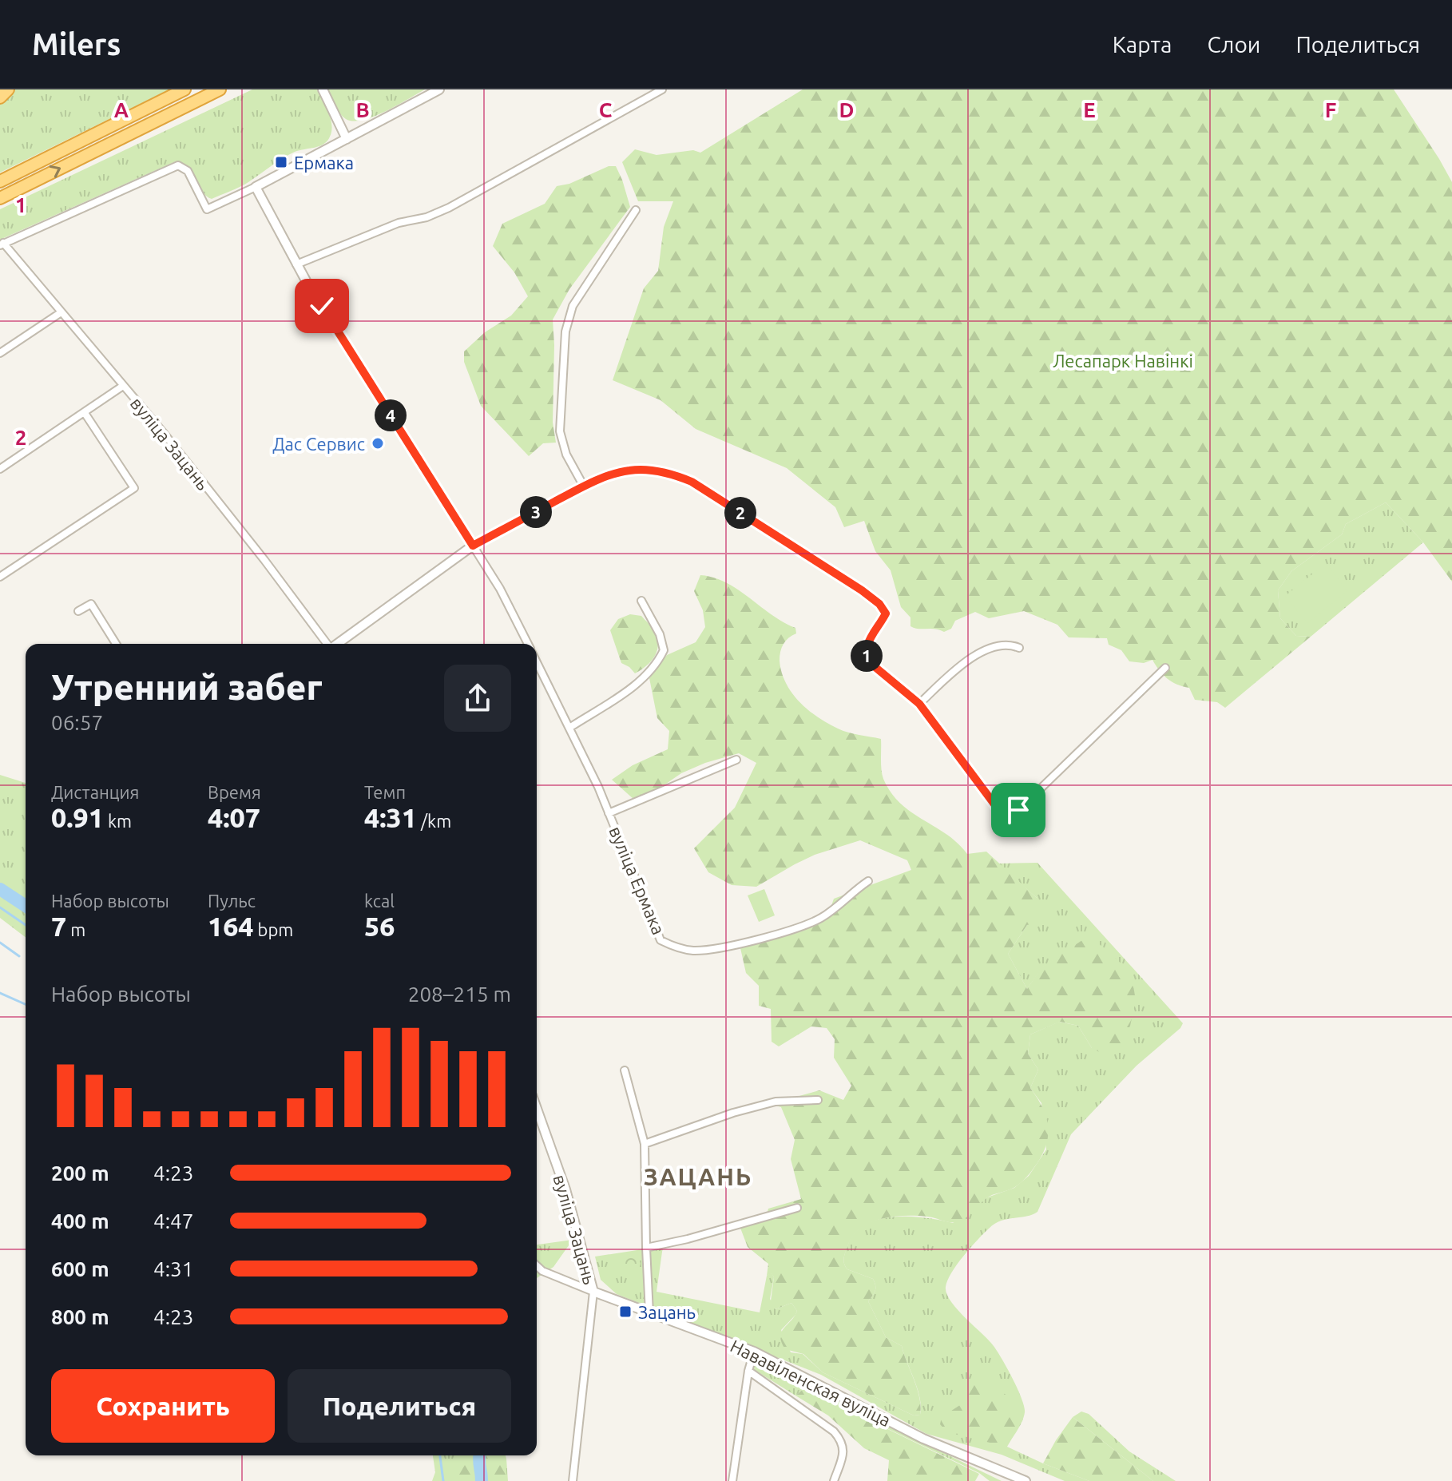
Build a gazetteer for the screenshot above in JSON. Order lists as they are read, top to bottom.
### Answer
{
  "streets": {
    "street": ["вуліца Зацань", "вуліца Ермака", "Нававіленская вуліца"]
  },
  "crossings": [
    ["вуліца Зацань", "Нававіленская вуліца"]
  ],
  "districts": ["ЗАЦАНЬ"],
  "parks": ["Лесапарк Навінкі"],
  "places": {
    "transit": ["Ермака", "Зацань"],
    "other": ["Дас Сервис"]
  },
  "page": {
    "header": "Milers",
    "nav": ["Карта", "Слои", "Поделиться"],
    "pins": [
      "4",
      "3",
      "2",
      "1"
    ],
    "heading": ["Утренний забег", "06:57"],
    "stats": [
      ["Дистанция", "0.91 km"],
      ["Время", "4:07"],
      ["Темп", "4:31 /km"],
      ["Набор высоты", "7 m"],
      ["Пульс", "164 bpm"],
      ["kcal", "56"]
    ],
    "chart": ["Набор высоты", "208–215 m"],
    "list": [
      {
        "name": "200 m",
        "note": "4:23"
      },
      {
        "name": "400 m",
        "note": "4:47"
      },
      {
        "name": "600 m",
        "note": "4:31"
      },
      {
        "name": "800 m",
        "note": "4:23"
      }
    ],
    "buttons": ["Сохранить", "Поделиться"]
  },
  "grid": {
    "columns": [
      "A",
      "B",
      "C",
      "D",
      "E",
      "F"
    ],
    "rows": ["1", "2"]
  }
}
